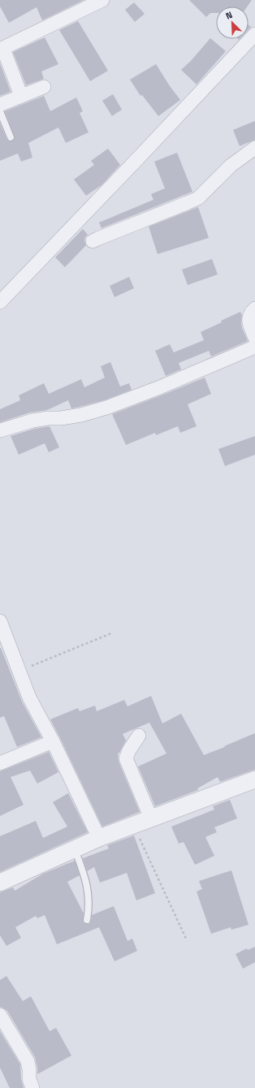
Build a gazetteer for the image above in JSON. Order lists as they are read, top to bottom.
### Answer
{
  "north": "top left"
}
